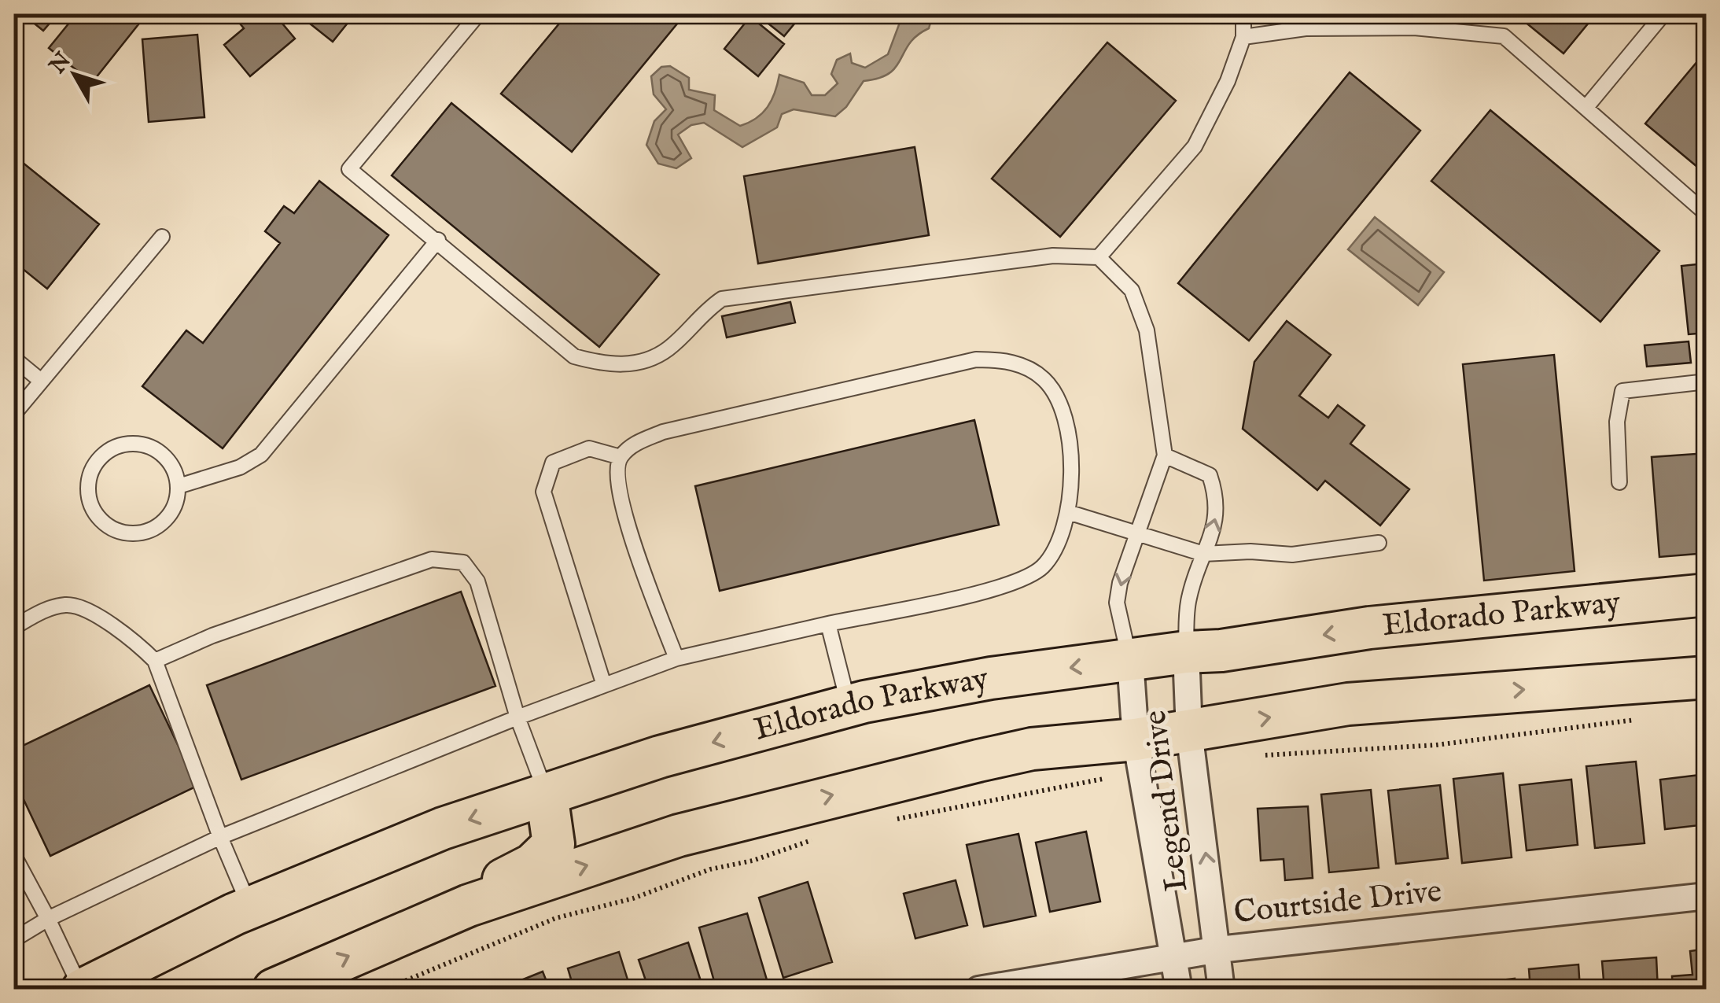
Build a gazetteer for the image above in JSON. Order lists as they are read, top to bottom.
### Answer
{
  "streets": {
    "main road": ["Eldorado Parkway"],
    "street": ["Legend Drive", "Courtside Drive"]
  },
  "crossings": [
    ["Eldorado Parkway", "Legend Drive"],
    ["Legend Drive", "Courtside Drive"]
  ],
  "north": "top left"
}
